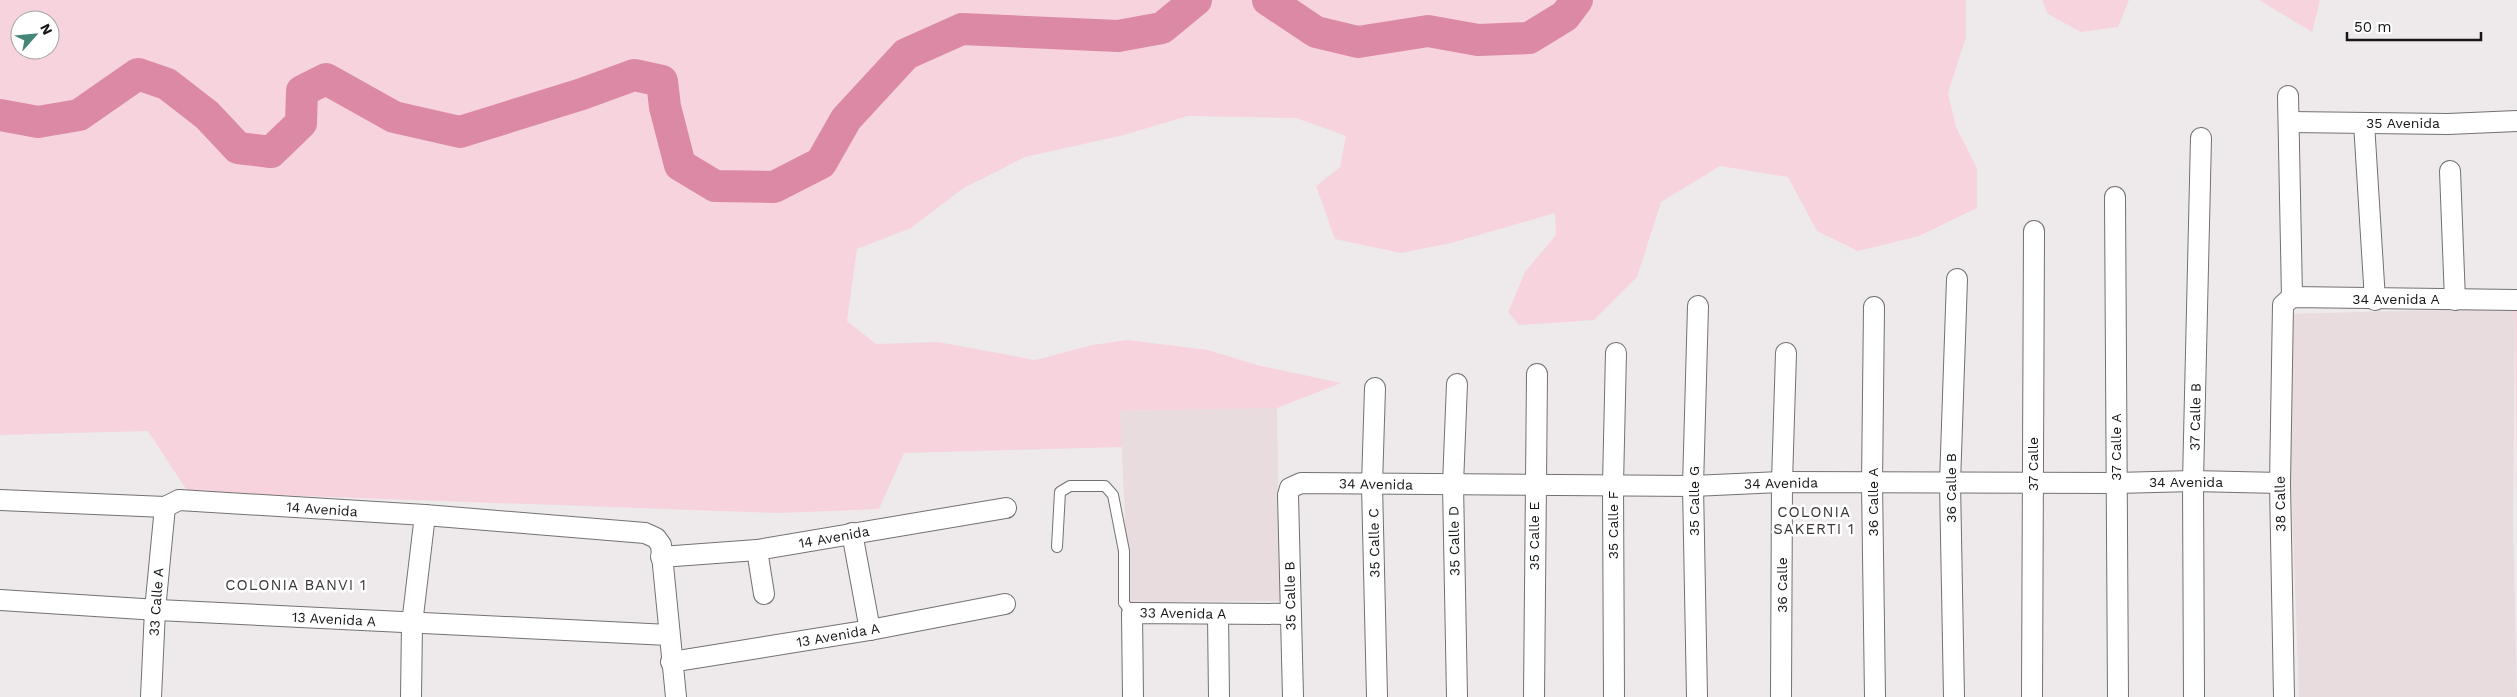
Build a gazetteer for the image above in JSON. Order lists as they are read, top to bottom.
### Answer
{
  "streets": {
    "street": [
      "35 Avenida",
      "34 Avenida A",
      "37 Calle B",
      "37 Calle A",
      "37 Calle",
      "34 Avenida",
      "36 Calle B",
      "35 Calle G",
      "36 Calle A",
      "38 Calle",
      "14 Avenida",
      "35 Calle F",
      "35 Calle E",
      "35 Calle D",
      "35 Calle C",
      "36 Calle",
      "35 Calle B",
      "33 Calle A",
      "33 Avenida A",
      "13 Avenida A"
    ]
  },
  "crossings": [
    ["35 Avenida", "38 Calle"],
    ["34 Avenida A", "38 Calle"],
    ["37 Calle B", "34 Avenida"],
    ["37 Calle A", "34 Avenida"],
    ["37 Calle", "34 Avenida"],
    ["34 Avenida", "36 Calle B"],
    ["34 Avenida", "35 Calle G"],
    ["34 Avenida", "36 Calle A"],
    ["34 Avenida", "38 Calle"],
    ["34 Avenida", "35 Calle F"],
    ["34 Avenida", "35 Calle E"],
    ["34 Avenida", "35 Calle D"],
    ["34 Avenida", "35 Calle C"],
    ["34 Avenida", "36 Calle"],
    ["34 Avenida", "35 Calle B"],
    ["14 Avenida", "33 Calle A"],
    ["35 Calle B", "33 Avenida A"],
    ["33 Calle A", "13 Avenida A"]
  ],
  "districts": ["COLONIA SAKERTI 1", "COLONIA BANVI 1"],
  "scale_bar": "50 m",
  "north": "top right"
}
